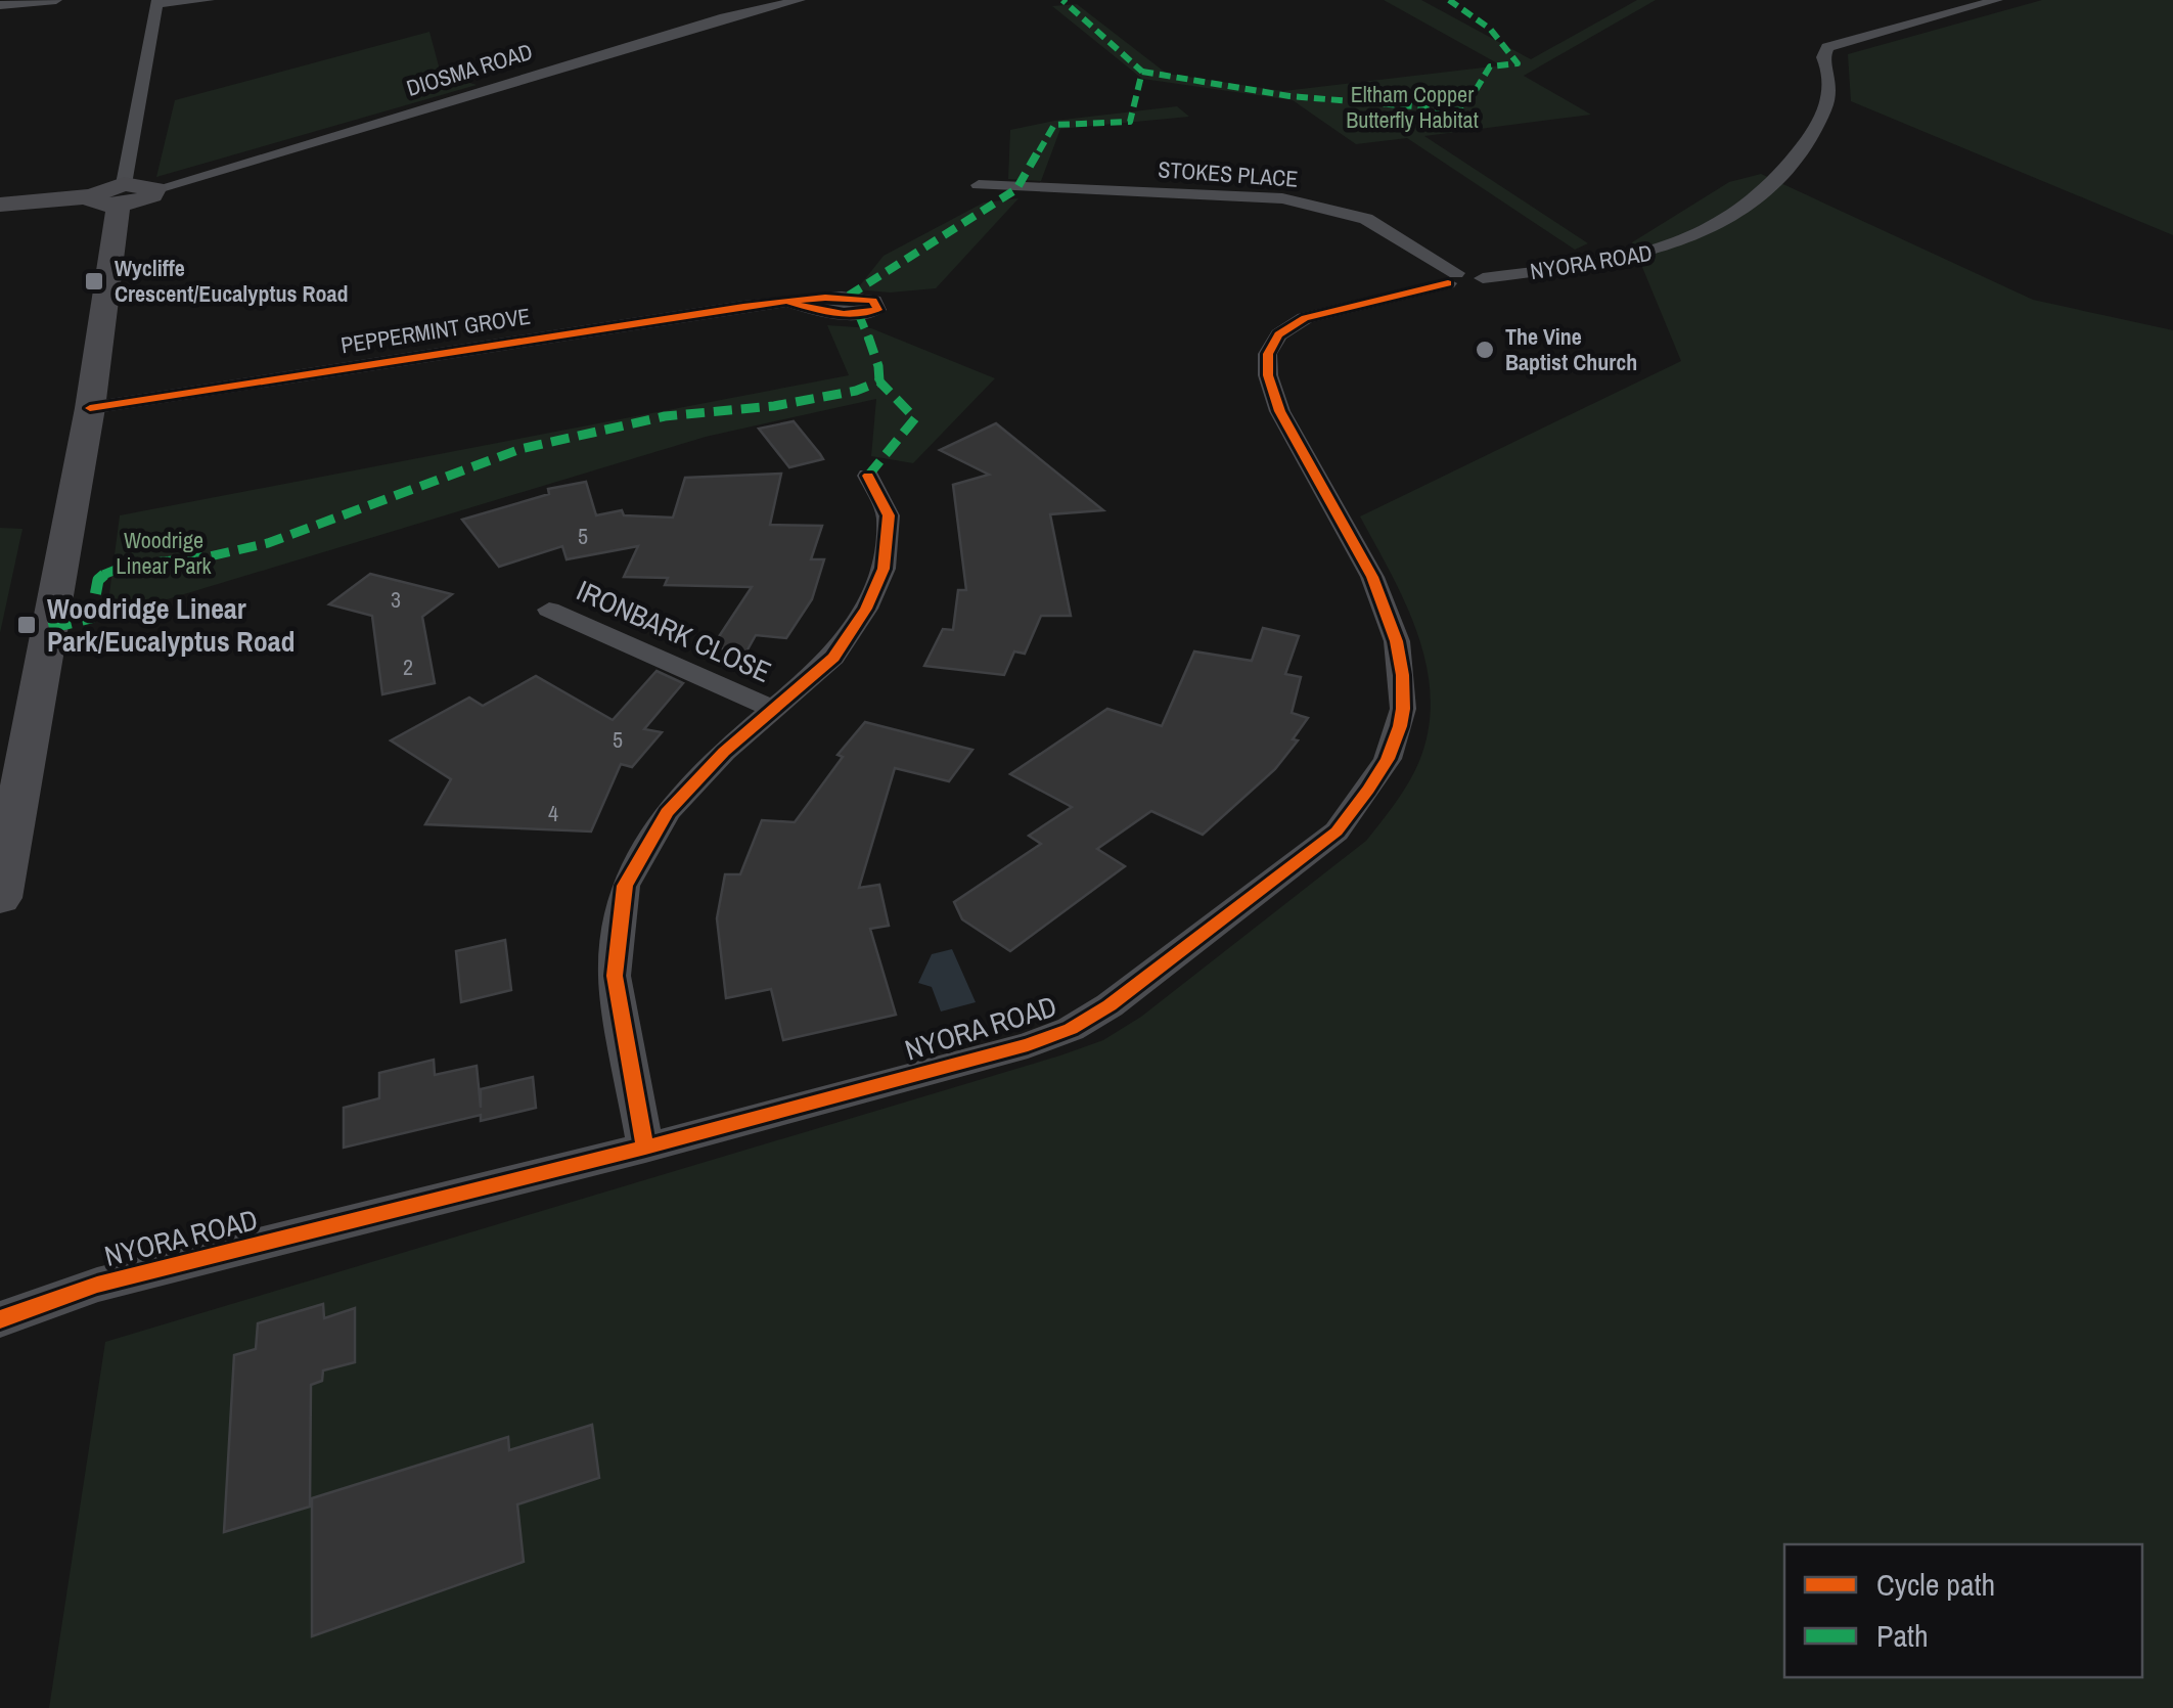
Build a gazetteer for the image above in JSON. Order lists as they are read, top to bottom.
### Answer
{
  "streets": {
    "street": [
      "DIOSMA ROAD",
      "STOKES PLACE",
      "NYORA ROAD",
      "PEPPERMINT GROVE",
      "IRONBARK CLOSE"
    ]
  },
  "crossings": [
    ["STOKES PLACE", "NYORA ROAD"]
  ],
  "parks": ["Eltham Copper Butterfly Habitat", "Woodrige Linear Park"],
  "places": {
    "transit": ["Wycliffe Crescent/Eucalyptus Road", "Woodridge Linear Park/Eucalyptus Road"],
    "other": ["The Vine Baptist Church"]
  },
  "house_numbers": [
    "5",
    "3",
    "2",
    "5",
    "4"
  ],
  "legend": ["Cycle path", "Path"]
}
